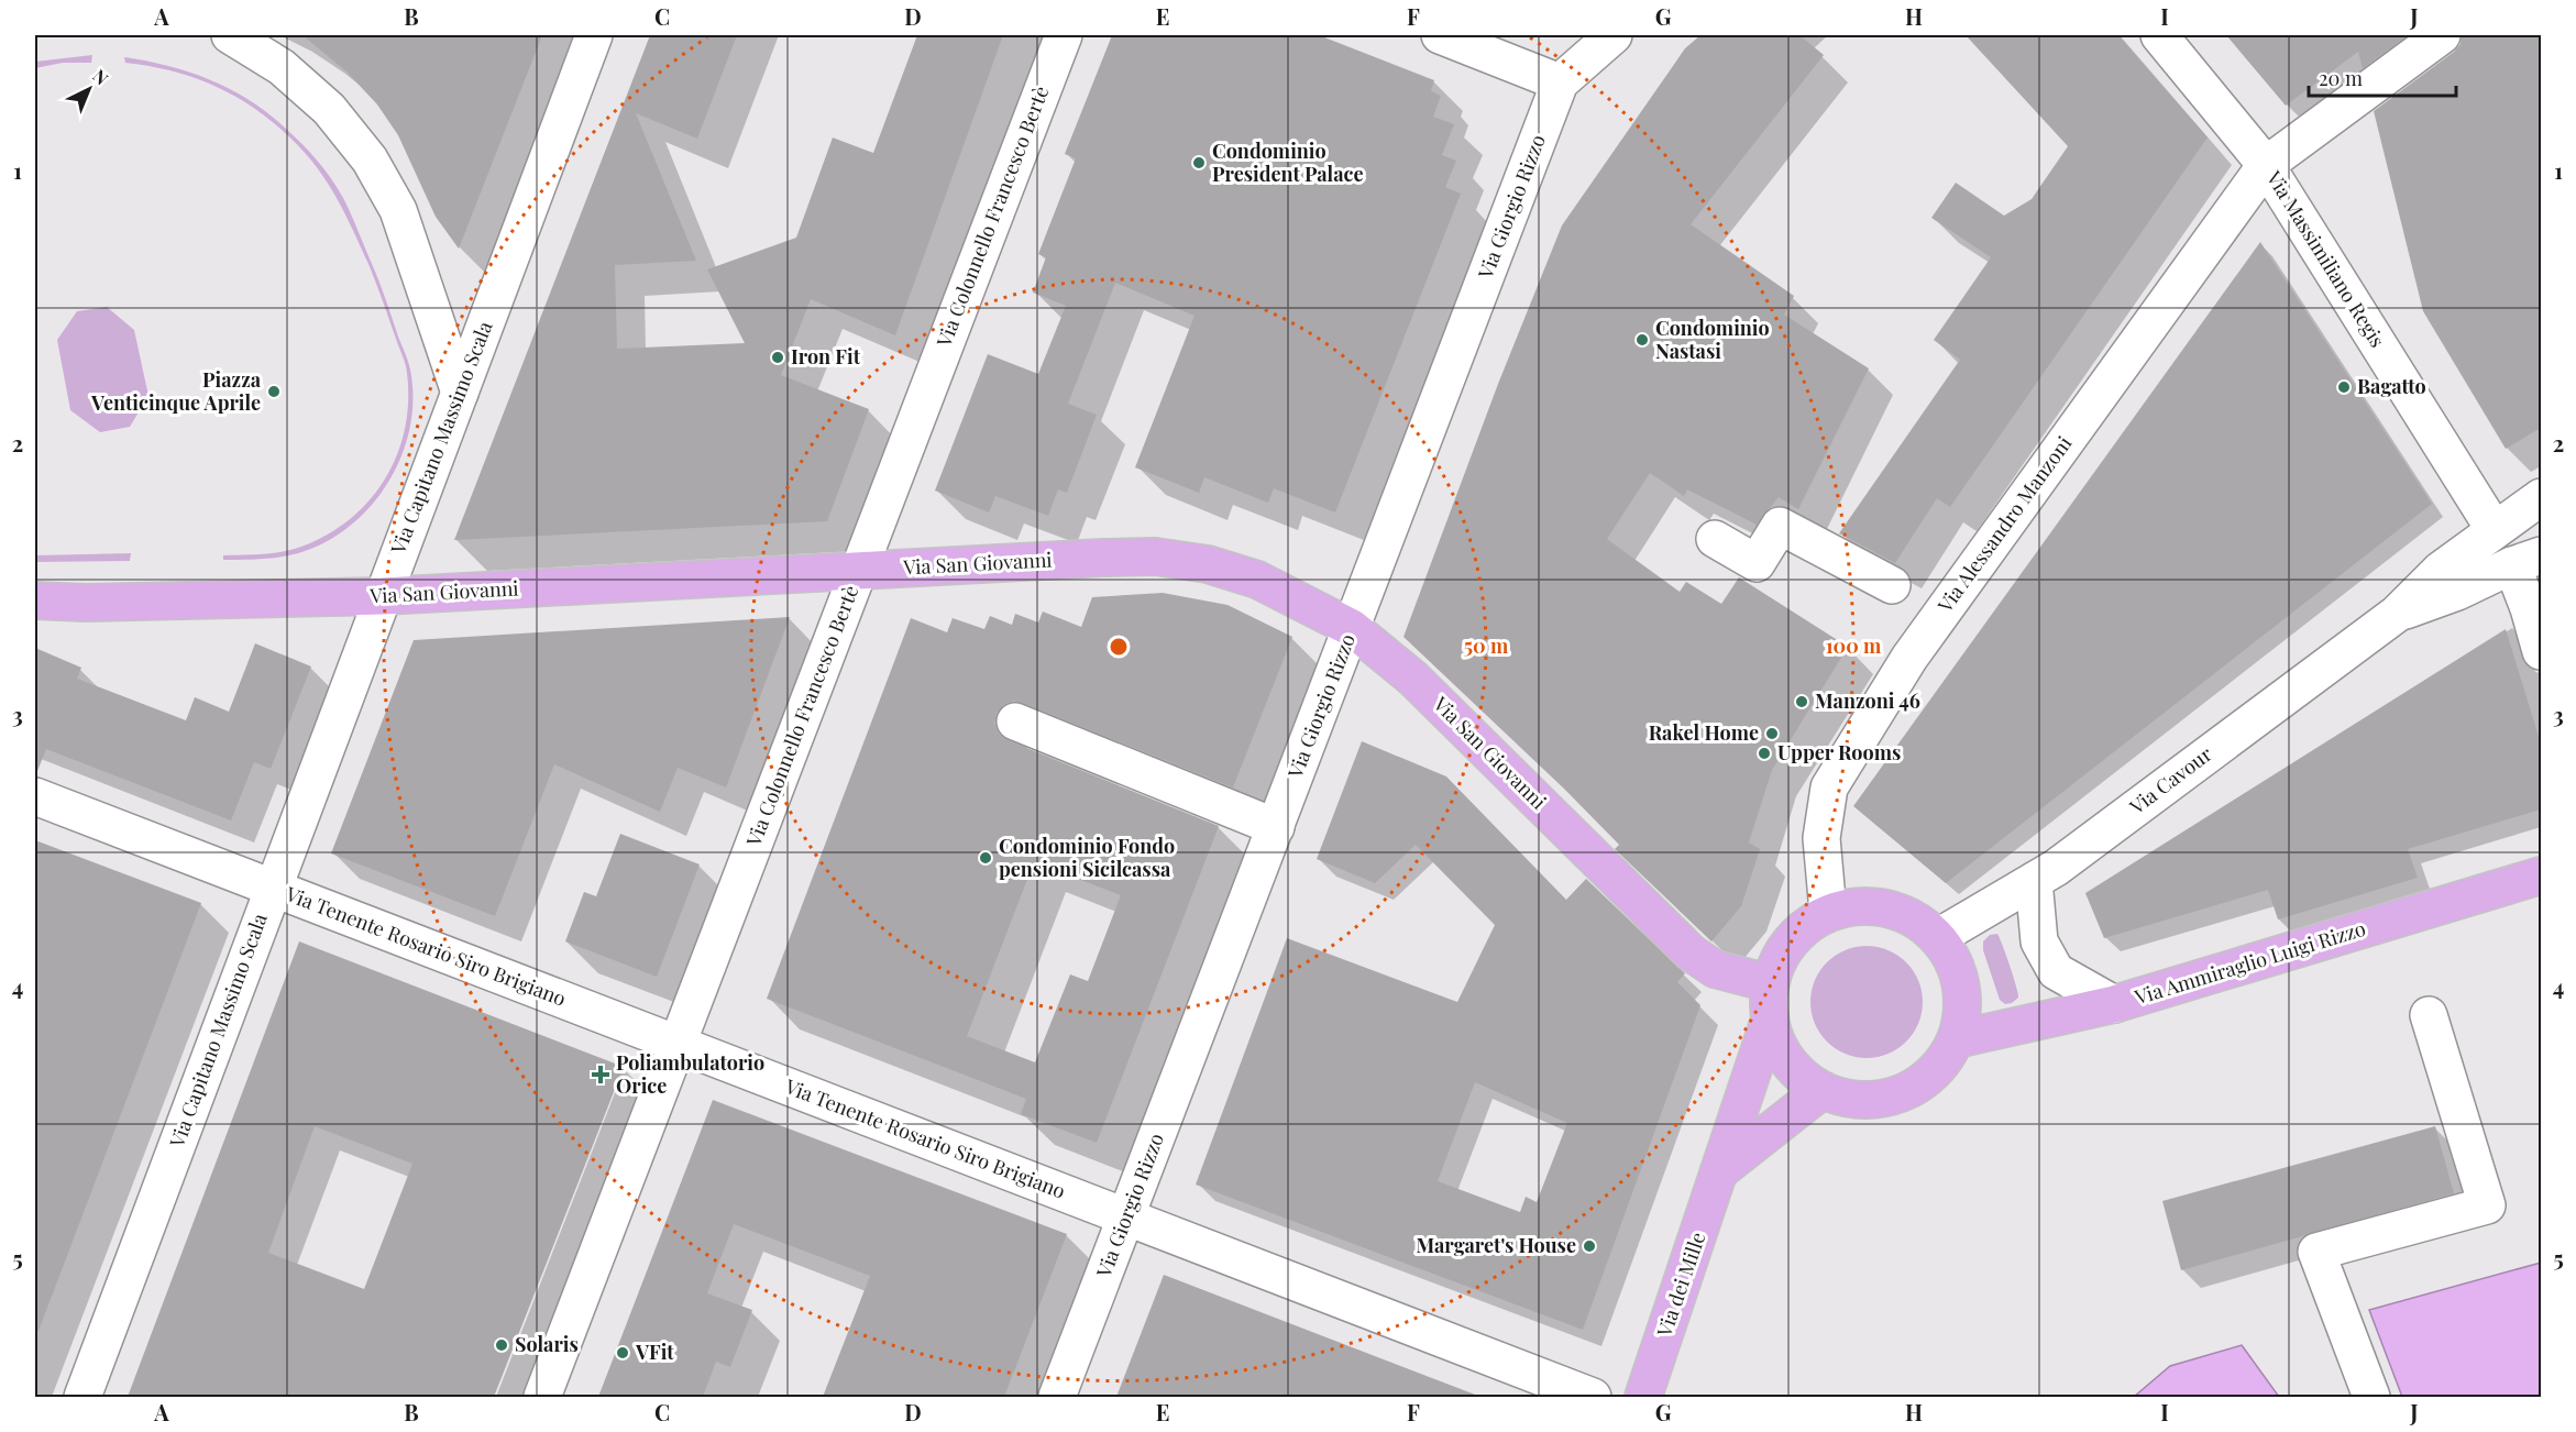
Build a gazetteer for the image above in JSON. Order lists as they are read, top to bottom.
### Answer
{
  "streets": {
    "main road": ["Via San Giovanni", "Via Ammiraglio Luigi Rizzo", "Via dei Mille"],
    "street": [
      "Via Giorgio Rizzo",
      "Via Colonnello Francesco Bertè",
      "Via Massimiliano Regis",
      "Via Capitano Massimo Scala",
      "Via Alessandro Manzoni",
      "Via Cavour",
      "Via Tenente Rosario Siro Brigiano"
    ]
  },
  "crossings": [
    ["Via Giorgio Rizzo", "Via San Giovanni"],
    ["Via Giorgio Rizzo", "Via Tenente Rosario Siro Brigiano"],
    ["Via Colonnello Francesco Bertè", "Via San Giovanni"],
    ["Via Colonnello Francesco Bertè", "Via Tenente Rosario Siro Brigiano"],
    ["Via Massimiliano Regis", "Via Alessandro Manzoni"],
    ["Via Massimiliano Regis", "Via Cavour"],
    ["Via Capitano Massimo Scala", "Via San Giovanni"],
    ["Via Capitano Massimo Scala", "Via Tenente Rosario Siro Brigiano"],
    ["Via Alessandro Manzoni", "Via San Giovanni"],
    ["Via Alessandro Manzoni", "Via Cavour"],
    ["Via Alessandro Manzoni", "Via Ammiraglio Luigi Rizzo"],
    ["Via Alessandro Manzoni", "Via dei Mille"],
    ["Via San Giovanni", "Via Cavour"],
    ["Via San Giovanni", "Via Ammiraglio Luigi Rizzo"],
    ["Via San Giovanni", "Via dei Mille"],
    ["Via Cavour", "Via Ammiraglio Luigi Rizzo"],
    ["Via Cavour", "Via dei Mille"],
    ["Via Ammiraglio Luigi Rizzo", "Via dei Mille"]
  ],
  "places": {
    "other": [
      "Condominio President Palace",
      "Condominio Nastasi",
      "Iron Fit",
      "Bagatto",
      "Piazza Venticinque Aprile",
      "Manzoni 46",
      "Rakel Home",
      "Upper Rooms",
      "Condominio Fondo pensioni Sicilcassa",
      "Margaret's House",
      "Solaris",
      "VFit"
    ],
    "health": ["Poliambulatorio Orice"]
  },
  "scale_bar": "20 m",
  "north": "top right",
  "grid": {
    "columns": [
      "A",
      "B",
      "C",
      "D",
      "E",
      "F",
      "G",
      "H",
      "I",
      "J"
    ],
    "rows": [
      "1",
      "2",
      "3",
      "4",
      "5"
    ]
  },
  "rings": ["50 m", "100 m"]
}
